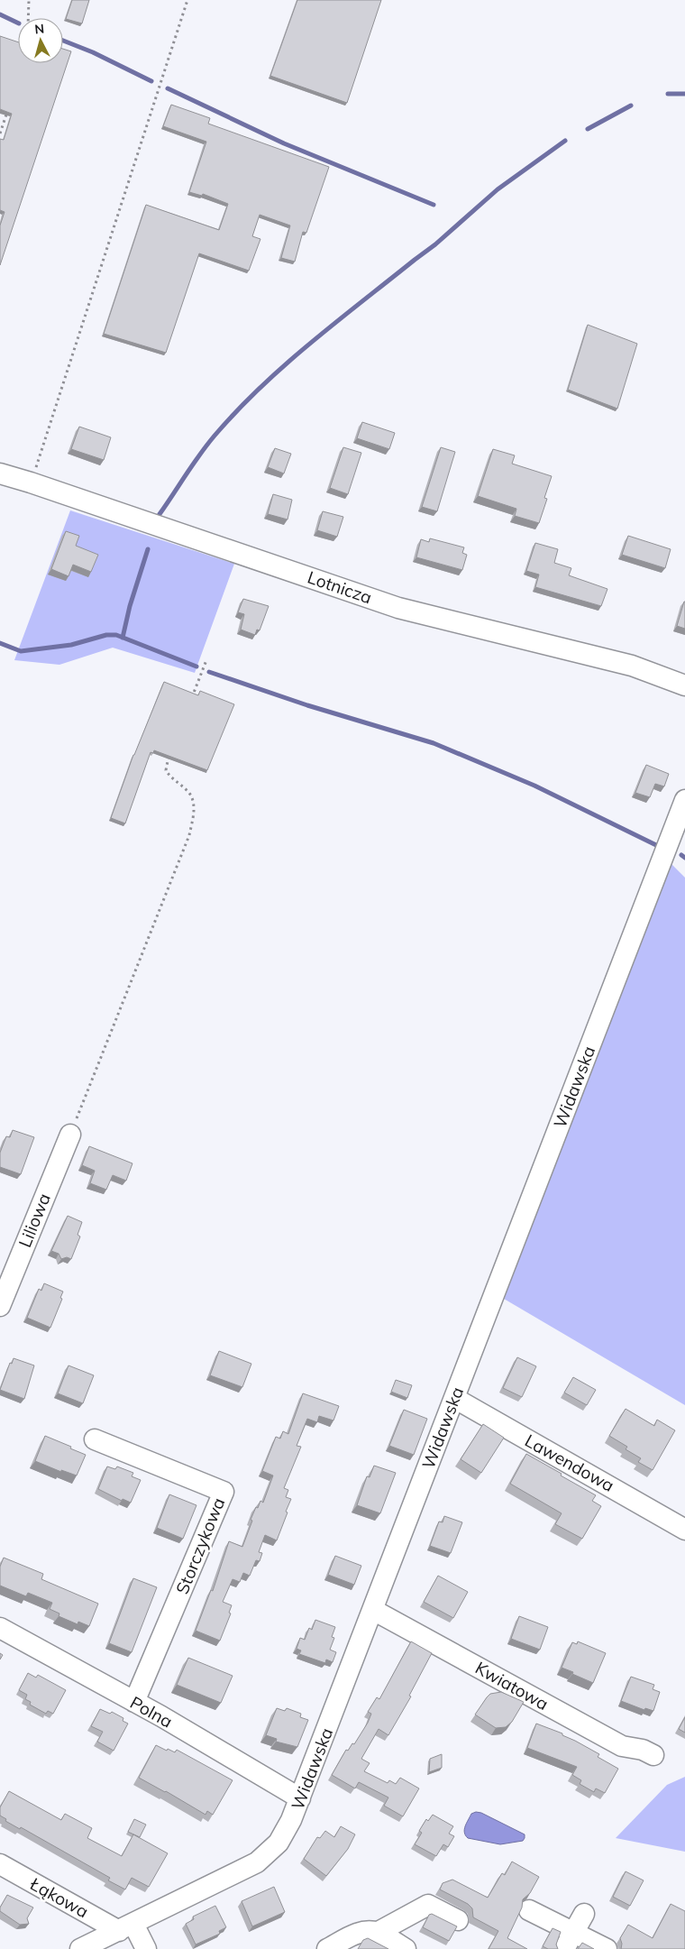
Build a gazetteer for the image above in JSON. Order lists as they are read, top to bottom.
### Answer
{
  "streets": {
    "street": [
      "Lotnicza",
      "Widawska",
      "Liliowa",
      "Lawendowa",
      "Storczykowa",
      "Kwiatowa",
      "Polna",
      "Łąkowa"
    ]
  },
  "crossings": [
    ["Widawska", "Lawendowa"],
    ["Widawska", "Kwiatowa"],
    ["Widawska", "Polna"],
    ["Widawska", "Łąkowa"],
    ["Storczykowa", "Polna"]
  ],
  "north": "top"
}
